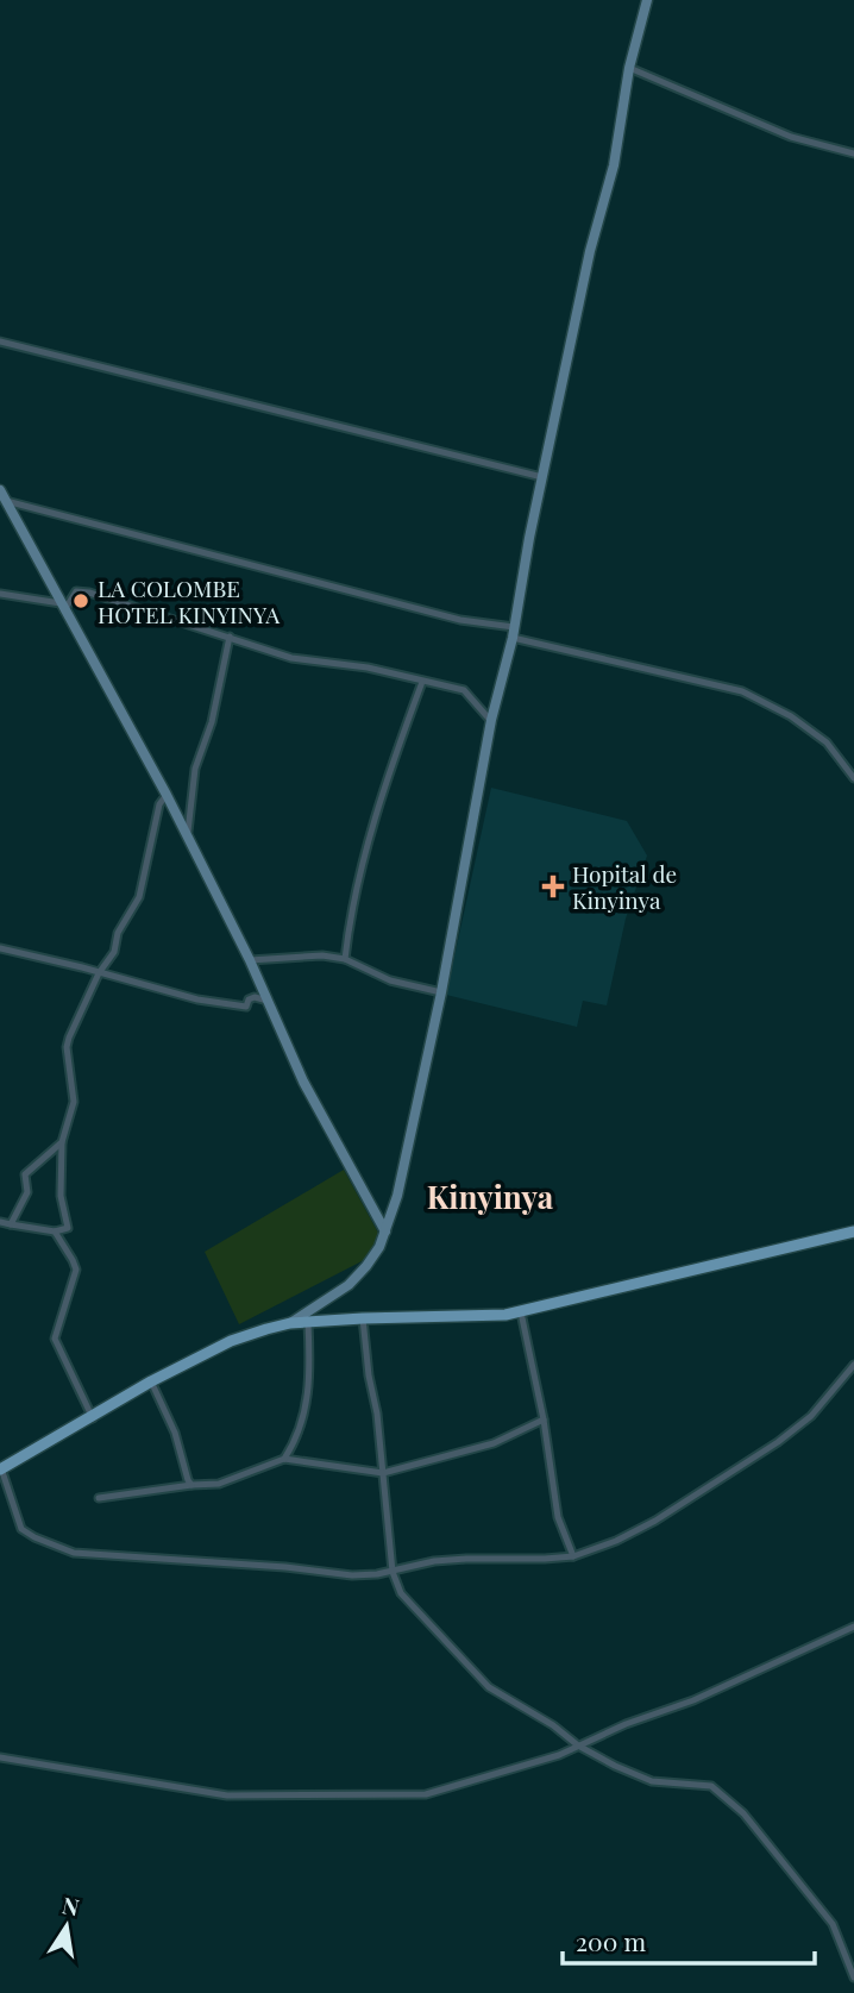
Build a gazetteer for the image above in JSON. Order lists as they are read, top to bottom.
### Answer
{
  "districts": ["Kinyinya"],
  "places": {
    "other": ["LA COLOMBE HOTEL KINYINYA"],
    "health": ["Hopital de Kinyinya"]
  },
  "scale_bar": "200 m",
  "north": "top"
}
